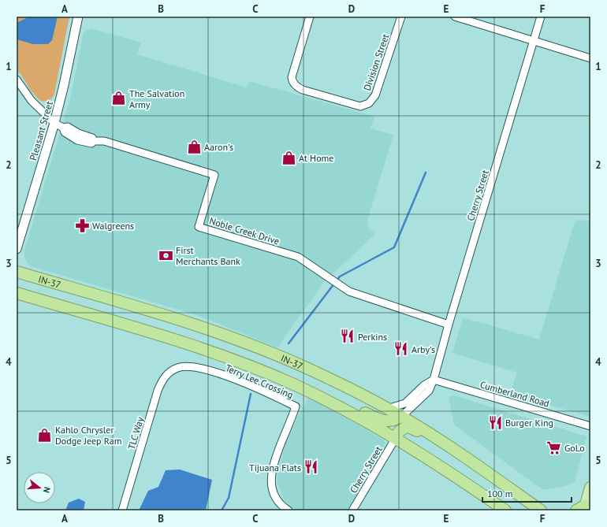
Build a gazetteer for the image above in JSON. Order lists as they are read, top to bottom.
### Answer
{
  "streets": {
    "highway": ["IN-37"],
    "street": [
      "Division Street",
      "Pleasant Street",
      "Cherry Street",
      "Noble Creek Drive",
      "Terry Lee Crossing",
      "Cumberland Road",
      "TLC Way"
    ]
  },
  "crossings": [
    ["Pleasant Street", "Noble Creek Drive"],
    ["Cherry Street", "Noble Creek Drive"],
    ["Cherry Street", "IN-37"],
    ["Cherry Street", "Cumberland Road"],
    ["Terry Lee Crossing", "TLC Way"]
  ],
  "places": {
    "shop": [
      "The Salvation Army",
      "Aaron's",
      "At Home",
      "Kahlo Chrysler Dodge Jeep Ram"
    ],
    "pharmacy": ["Walgreens"],
    "bank": ["First Merchants Bank"],
    "restaurant": [
      "Perkins",
      "Arby's",
      "Burger King",
      "Tijuana Flats"
    ],
    "supermarket": ["GoLo"]
  },
  "scale_bar": "100 m",
  "north": "right",
  "grid": {
    "columns": [
      "A",
      "B",
      "C",
      "D",
      "E",
      "F"
    ],
    "rows": [
      "1",
      "2",
      "3",
      "4",
      "5"
    ]
  }
}
